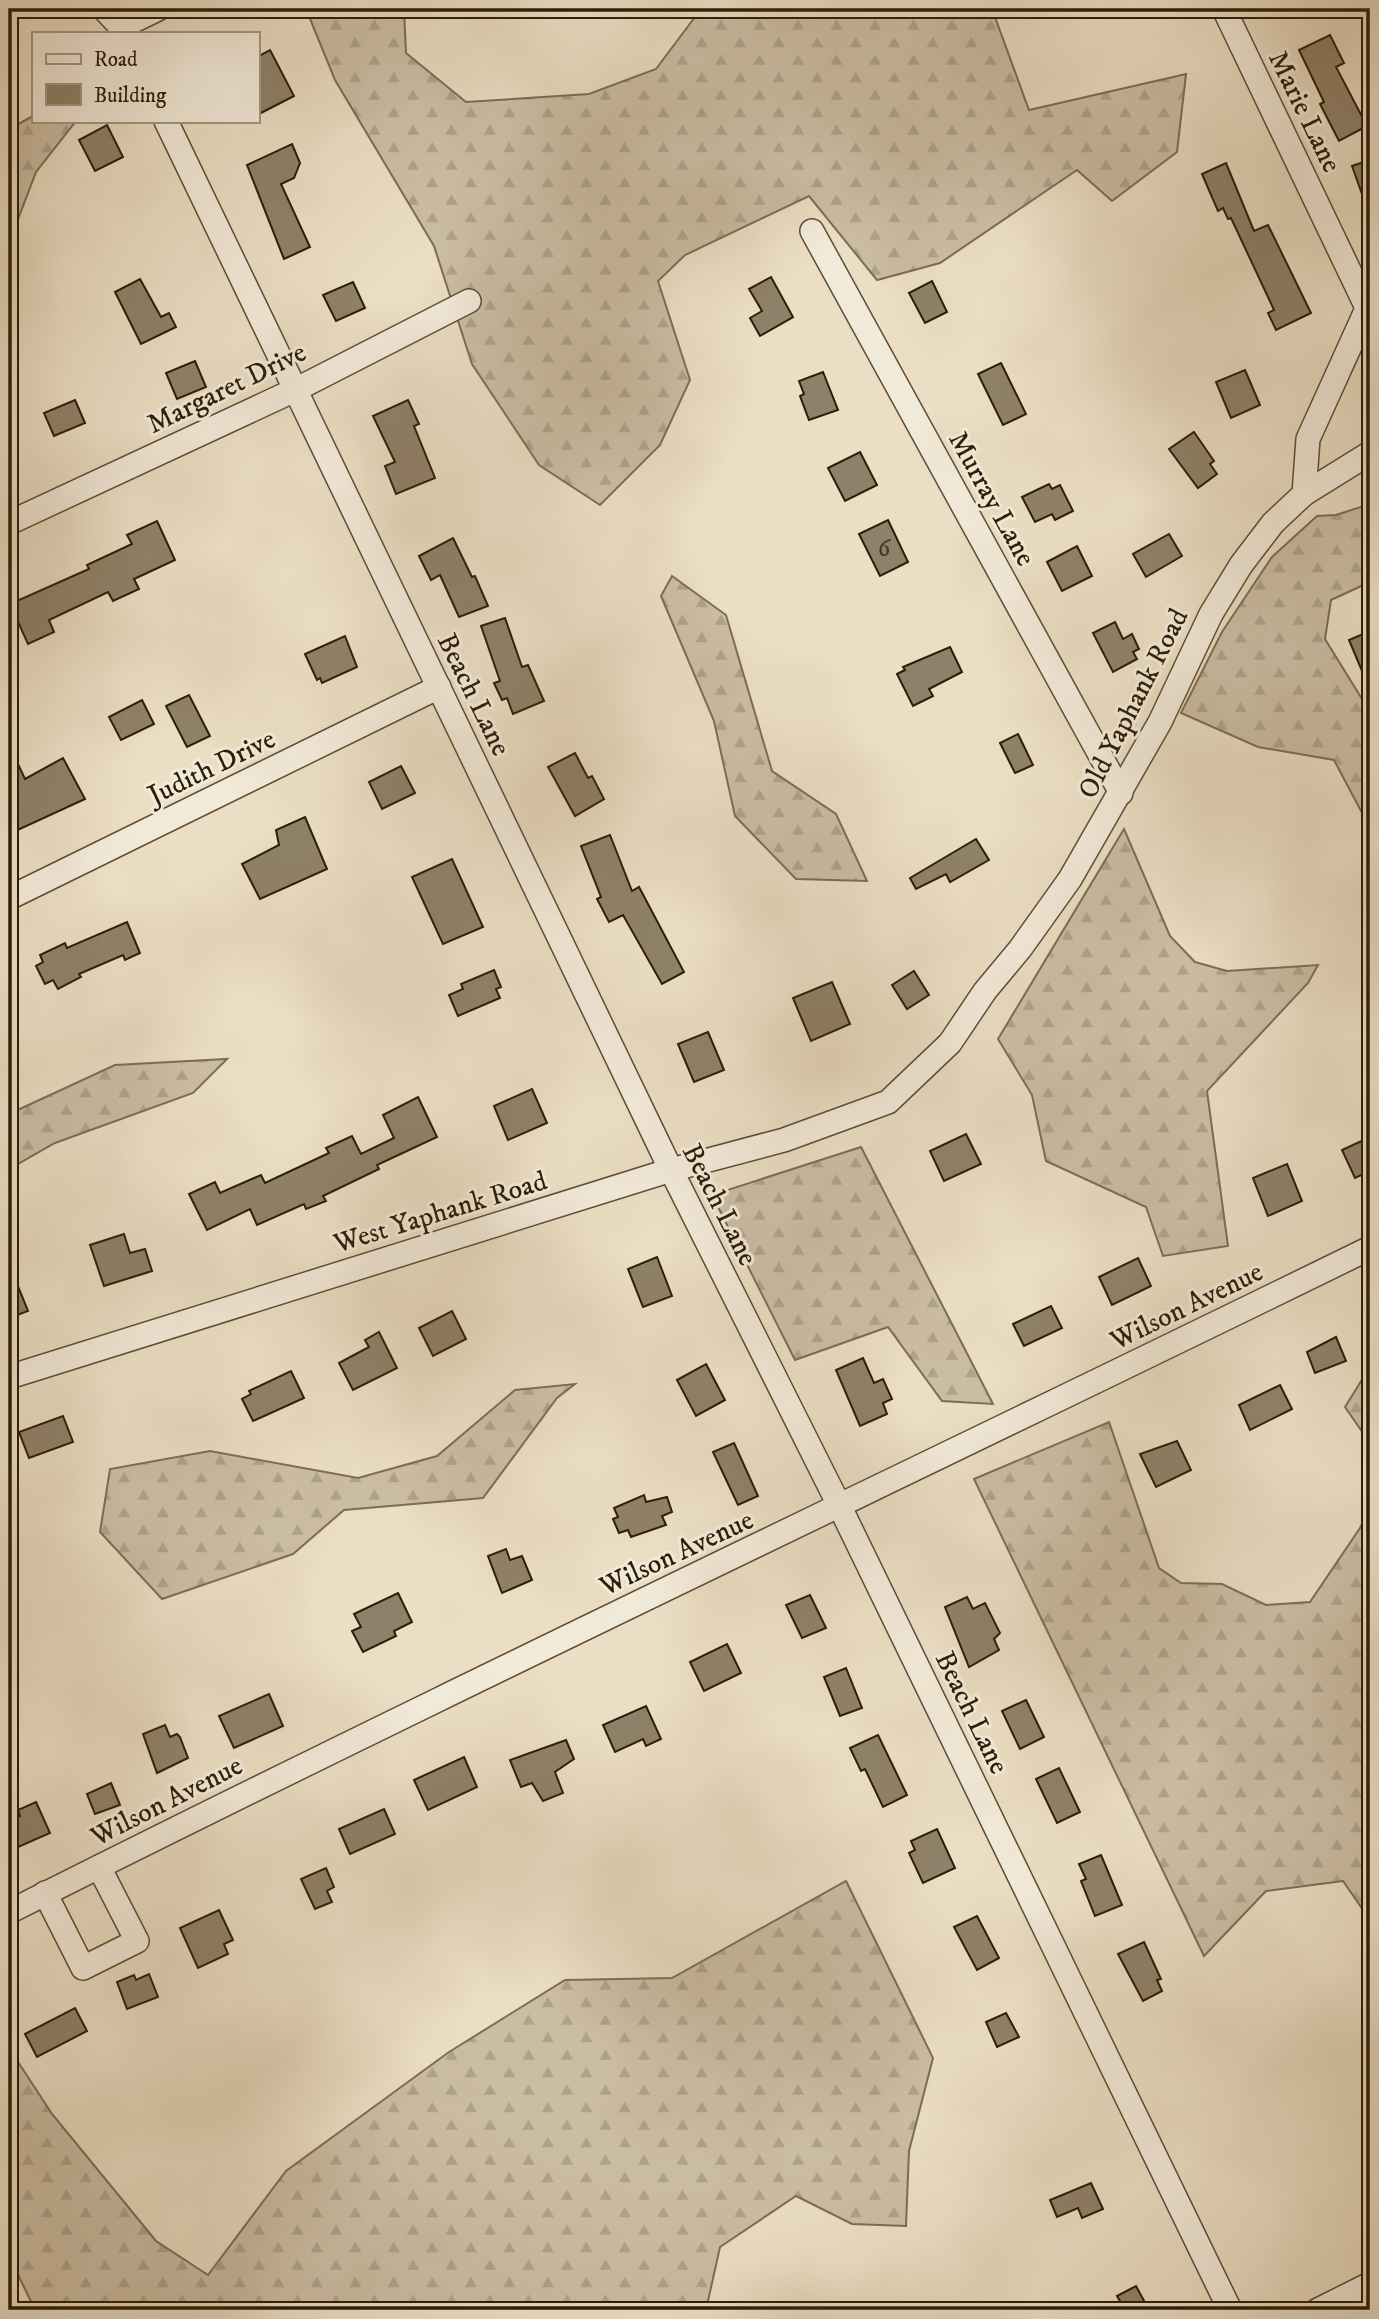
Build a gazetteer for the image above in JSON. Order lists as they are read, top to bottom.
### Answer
{
  "streets": {
    "street": [
      "Marie Lane",
      "Margaret Drive",
      "Murray Lane",
      "Beach Lane",
      "Old Yaphank Road",
      "Judith Drive",
      "West Yaphank Road",
      "Wilson Avenue"
    ]
  },
  "crossings": [
    ["Margaret Drive", "Beach Lane"],
    ["Murray Lane", "Old Yaphank Road"],
    ["Beach Lane", "Judith Drive"],
    ["Beach Lane", "West Yaphank Road"],
    ["Beach Lane", "Wilson Avenue"],
    ["Old Yaphank Road", "West Yaphank Road"]
  ],
  "house_numbers": ["6"],
  "legend": ["Road", "Building"]
}
